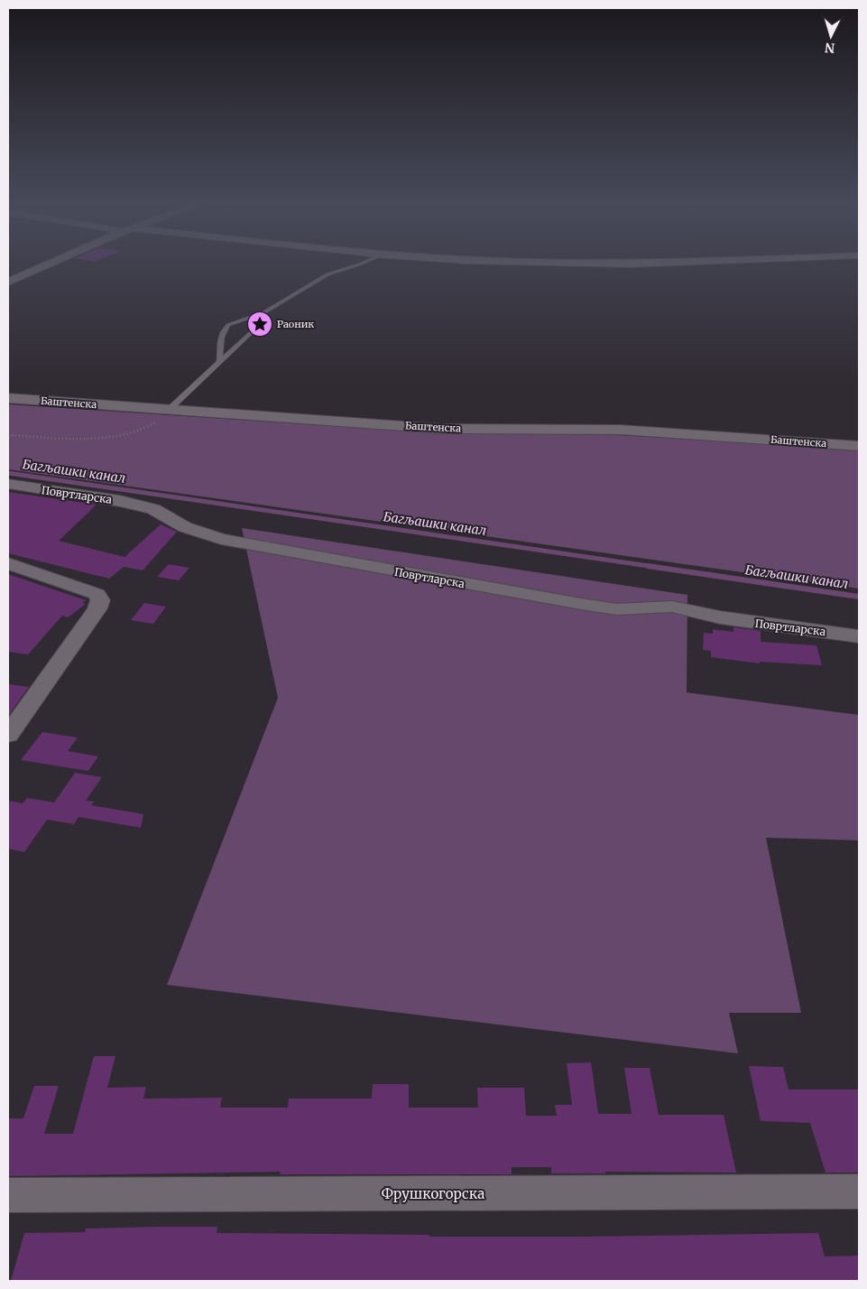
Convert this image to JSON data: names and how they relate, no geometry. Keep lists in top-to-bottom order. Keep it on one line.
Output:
{"streets":{"street":["Баштенска","Повртларска","Фрушкогорска"]},"water":["Багљашки канал"],"places":{"place":["Раоник"]},"north":"bottom"}
